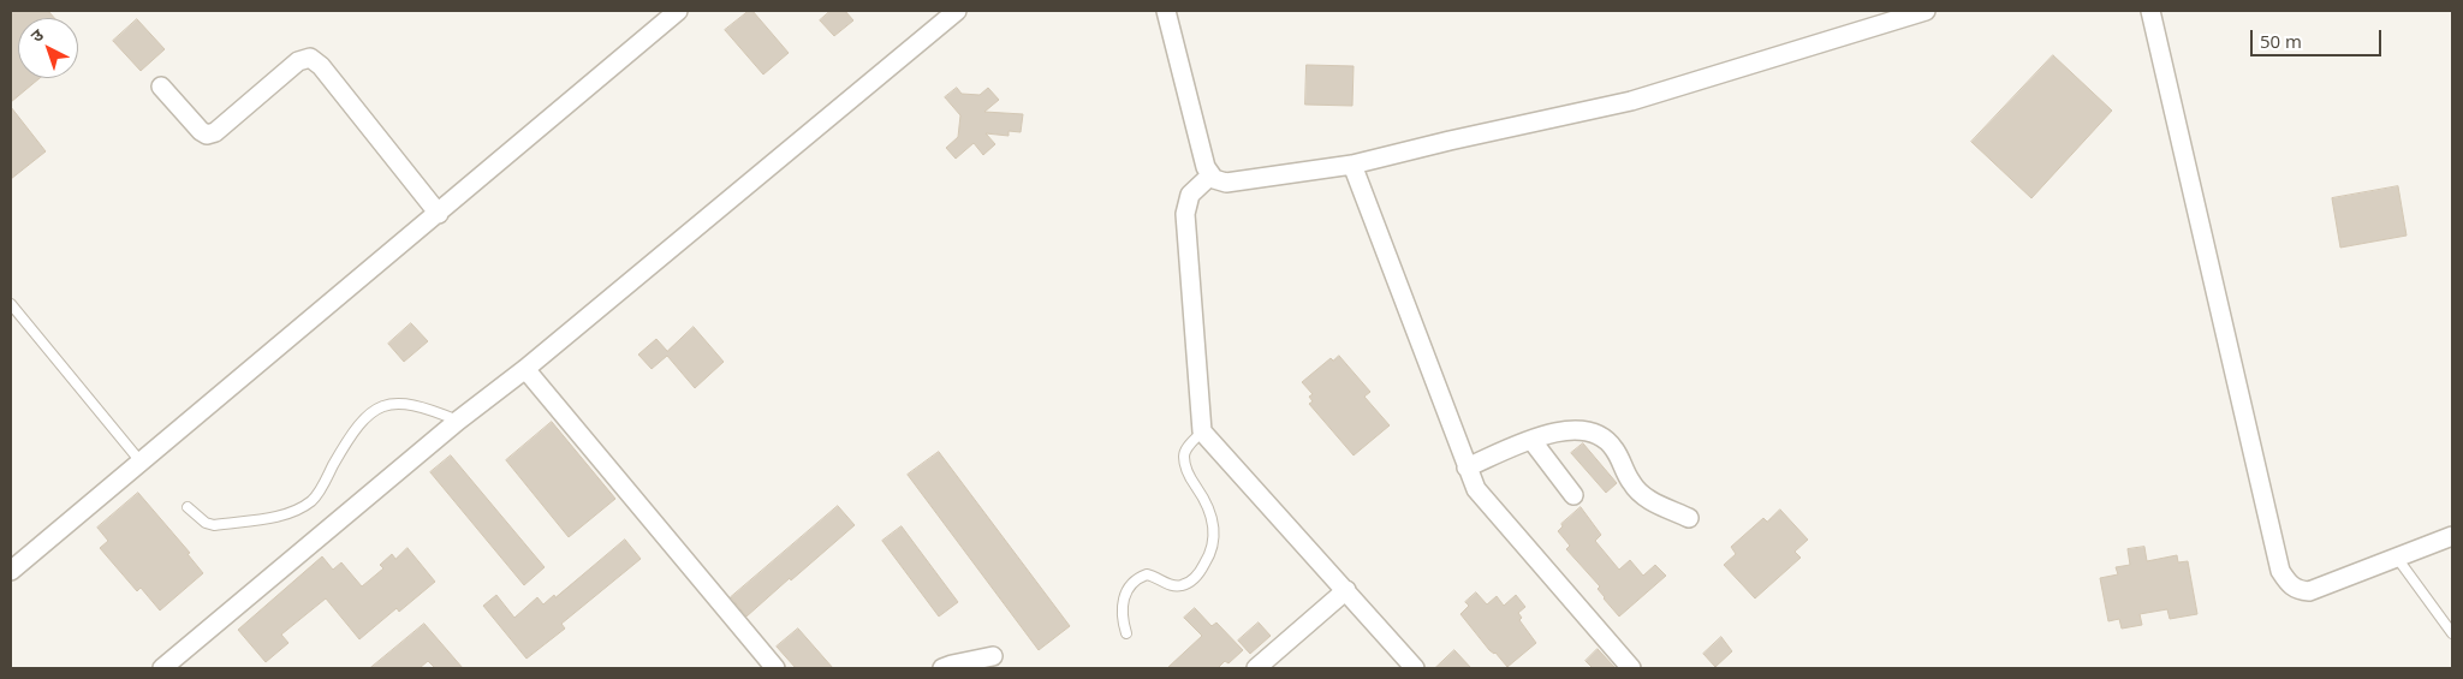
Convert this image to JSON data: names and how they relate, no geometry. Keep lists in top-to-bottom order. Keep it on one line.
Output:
{"scale_bar":"50 m","north":"top left"}
